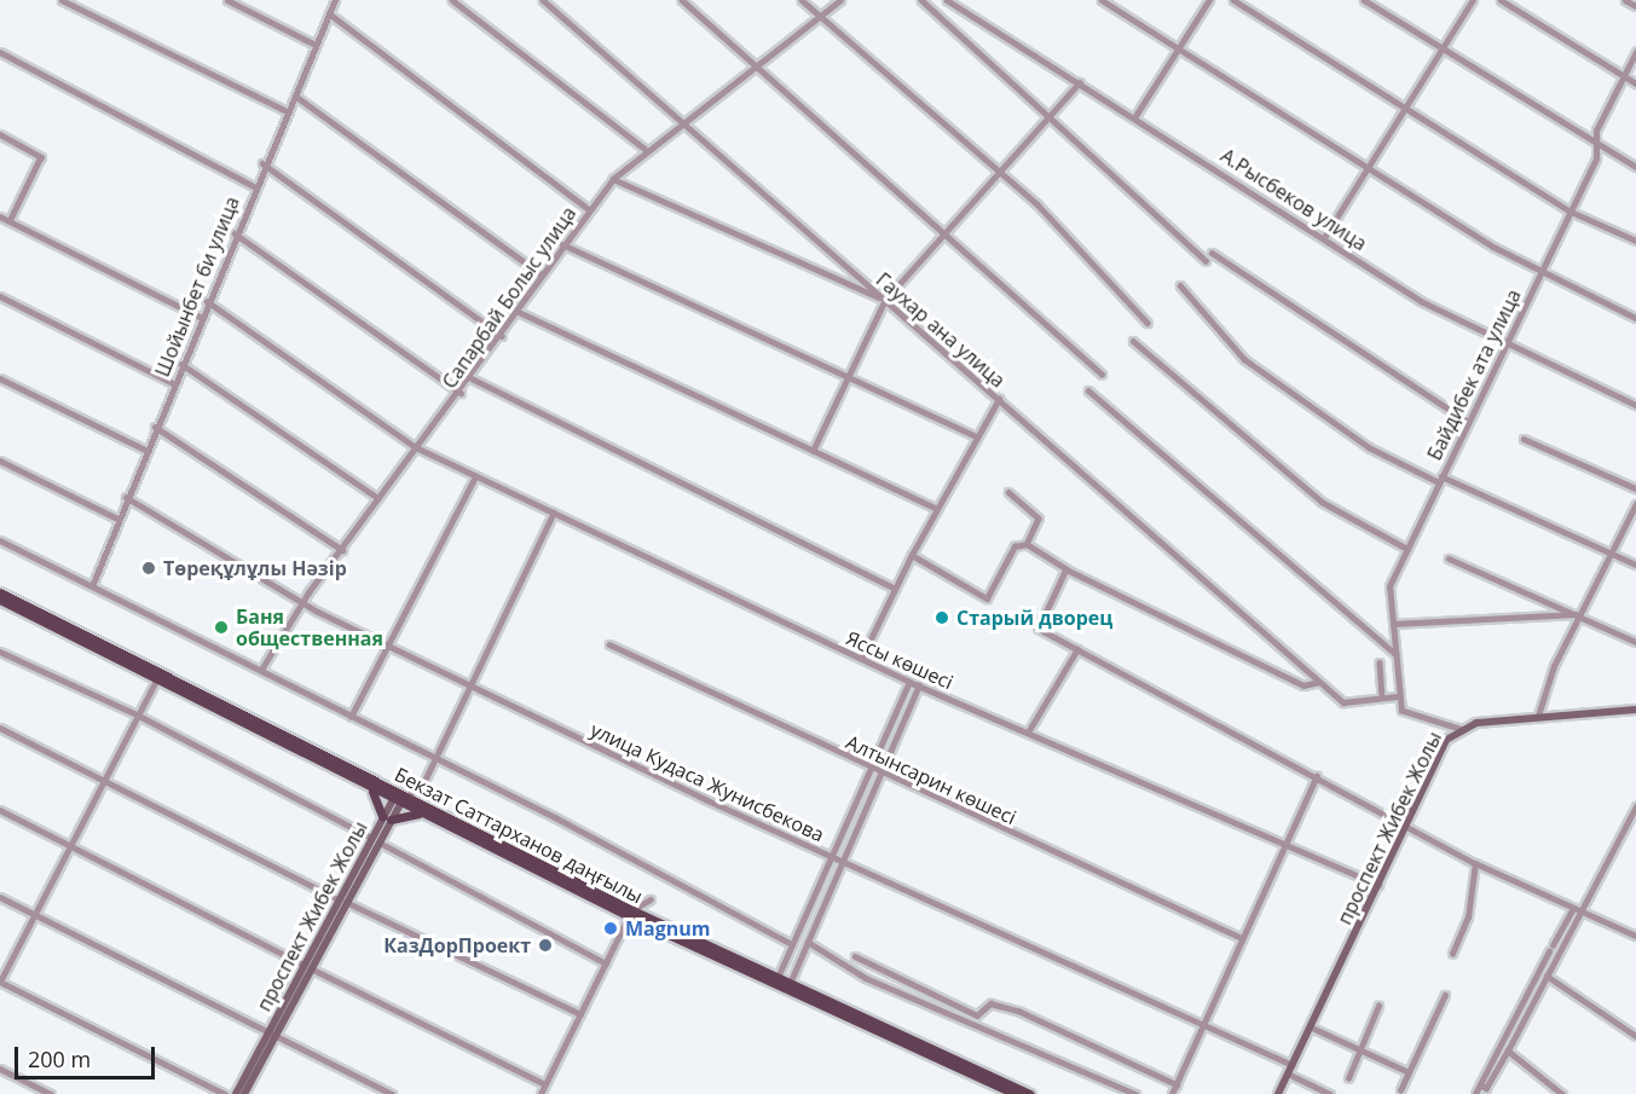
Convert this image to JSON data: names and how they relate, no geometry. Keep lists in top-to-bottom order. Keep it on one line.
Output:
{"streets":{"main road":["проспект Жибек Жолы","Бекзат Саттарханов даңғылы"],"street":["А.Рысбеков улица","Шойынбет би улица","Сапарбай Болыс улица","Гаухар ана улица","Байдибек ата улица","Яссы көшесі","Алтынсарин көшесі","улица Кудаса Жунисбекова"]},"crossings":[["А.Рысбеков улица","Байдибек ата улица"],["Шойынбет би улица","Яссы көшесі"],["Шойынбет би улица","улица Кудаса Жунисбекова"],["Сапарбай Болыс улица","Гаухар ана улица"],["Сапарбай Болыс улица","Яссы көшесі"],["Сапарбай Болыс улица","улица Кудаса Жунисбекова"],["Яссы көшесі","проспект Жибек Жолы"],["улица Кудаса Жунисбекова","проспект Жибек Жолы"],["проспект Жибек Жолы","Бекзат Саттарханов даңғылы"]],"places":["Төреқұлұлы Нәзір","Старый дворец","Баня общественная","Magnum","КазДорПроект"],"scale_bar":"200 m"}
